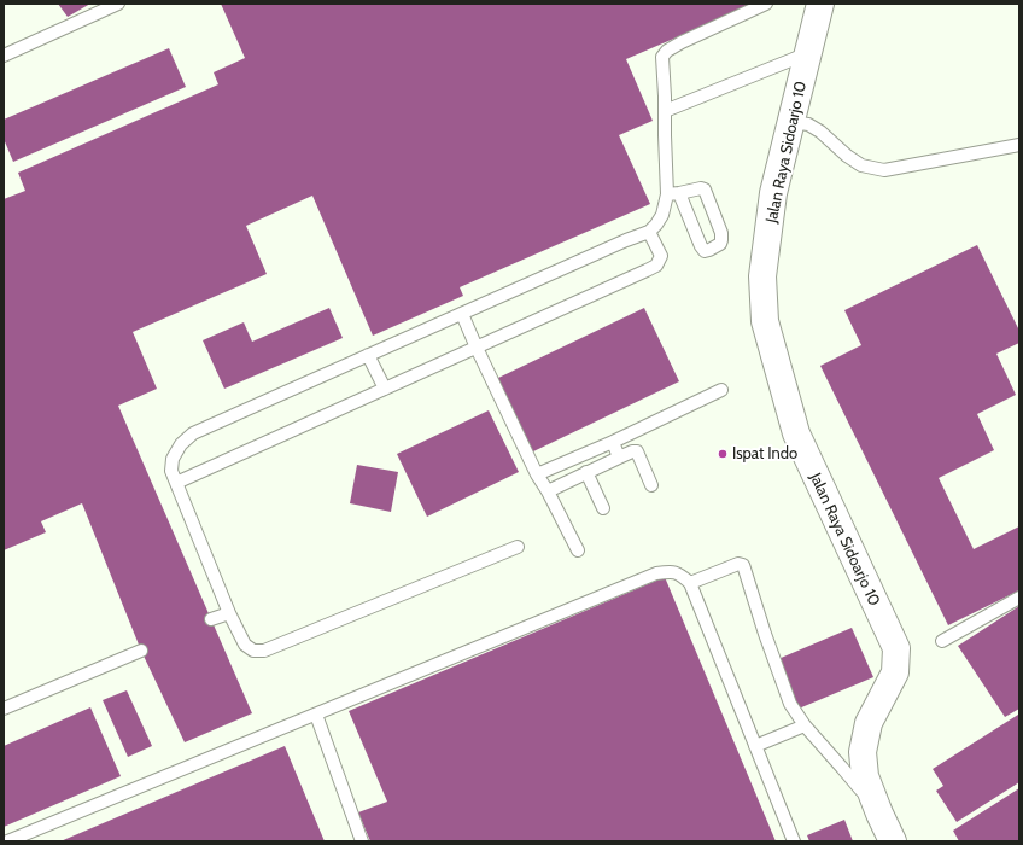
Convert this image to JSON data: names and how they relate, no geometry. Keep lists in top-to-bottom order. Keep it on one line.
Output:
{"streets":{"street":["Jalan Raya Sidoarjo 10"]},"places":["Ispat Indo"]}
